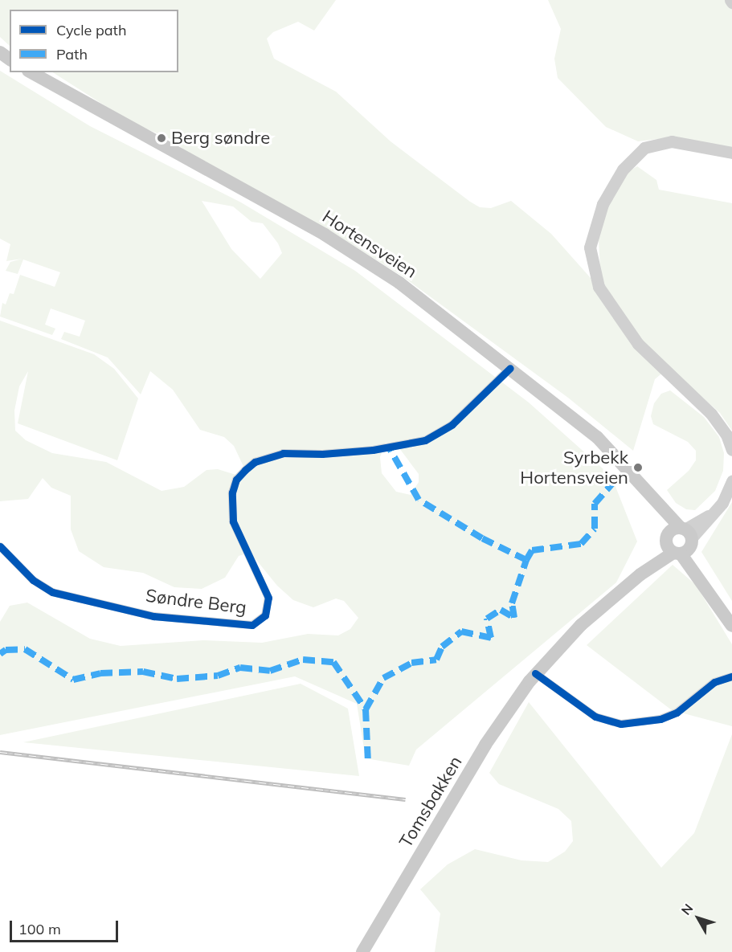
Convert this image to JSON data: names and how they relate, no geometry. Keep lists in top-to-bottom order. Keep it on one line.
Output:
{"streets":{"main road":["Hortensveien","Tomsbakken"],"street":["Søndre Berg"]},"crossings":[["Hortensveien","Søndre Berg"],["Hortensveien","Tomsbakken"]],"places":["Berg søndre","Syrbekk Hortensveien"],"legend":["Cycle path","Path"],"scale_bar":"100 m","north":"top left"}
